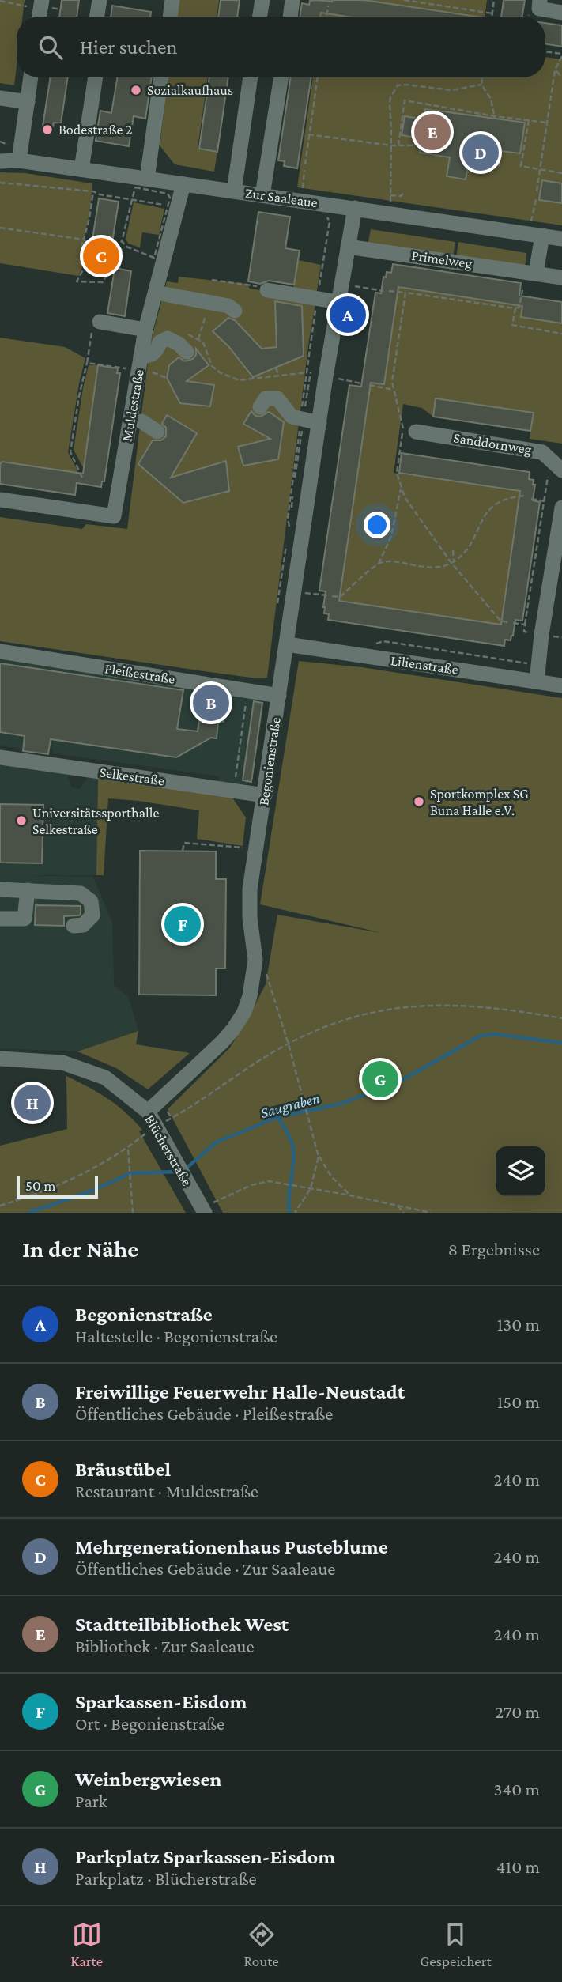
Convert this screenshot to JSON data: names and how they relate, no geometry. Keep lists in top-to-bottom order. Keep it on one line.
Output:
{"streets":{"street":["Zur Saaleaue","Primelweg","Muldestraße","Sanddornweg","Lilienstraße","Pleißestraße","Begonienstraße","Selkestraße","Blücherstraße"]},"crossings":[["Zur Saaleaue","Muldestraße"],["Zur Saaleaue","Begonienstraße"],["Primelweg","Begonienstraße"],["Lilienstraße","Begonienstraße"],["Pleißestraße","Begonienstraße"],["Begonienstraße","Selkestraße"],["Begonienstraße","Blücherstraße"]],"water":["Saugraben"],"places":["Sozialkaufhaus","Bodestraße 2","Sportkomplex SG Buna Halle e.V.","Universitätssporthalle Selkestraße"],"scale_bar":"50 m","page":{"search":"Hier suchen","pins":["E","D","C","A","B","F","G","H"],"scale":"50 m","heading":["In der Nähe","8 Ergebnisse"],"list":[{"mark":"A","name":"Begonienstraße","note":"Haltestelle · Begonienstraße","value":"130 m"},{"mark":"B","name":"Freiwillige Feuerwehr Halle-Neustadt","note":"Öffentliches Gebäude · Pleißestraße","value":"150 m"},{"mark":"C","name":"Bräustübel","note":"Restaurant · Muldestraße","value":"240 m"},{"mark":"D","name":"Mehrgenerationenhaus Pusteblume","note":"Öffentliches Gebäude · Zur Saaleaue","value":"240 m"},{"mark":"E","name":"Stadtteilbibliothek West","note":"Bibliothek · Zur Saaleaue","value":"240 m"},{"mark":"F","name":"Sparkassen-Eisdom","note":"Ort · Begonienstraße","value":"270 m"},{"mark":"G","name":"Weinbergwiesen","note":"Park","value":"340 m"},{"mark":"H","name":"Parkplatz Sparkassen-Eisdom","note":"Parkplatz · Blücherstraße","value":"410 m"}],"nav":["Karte","Route","Gespeichert"]}}
